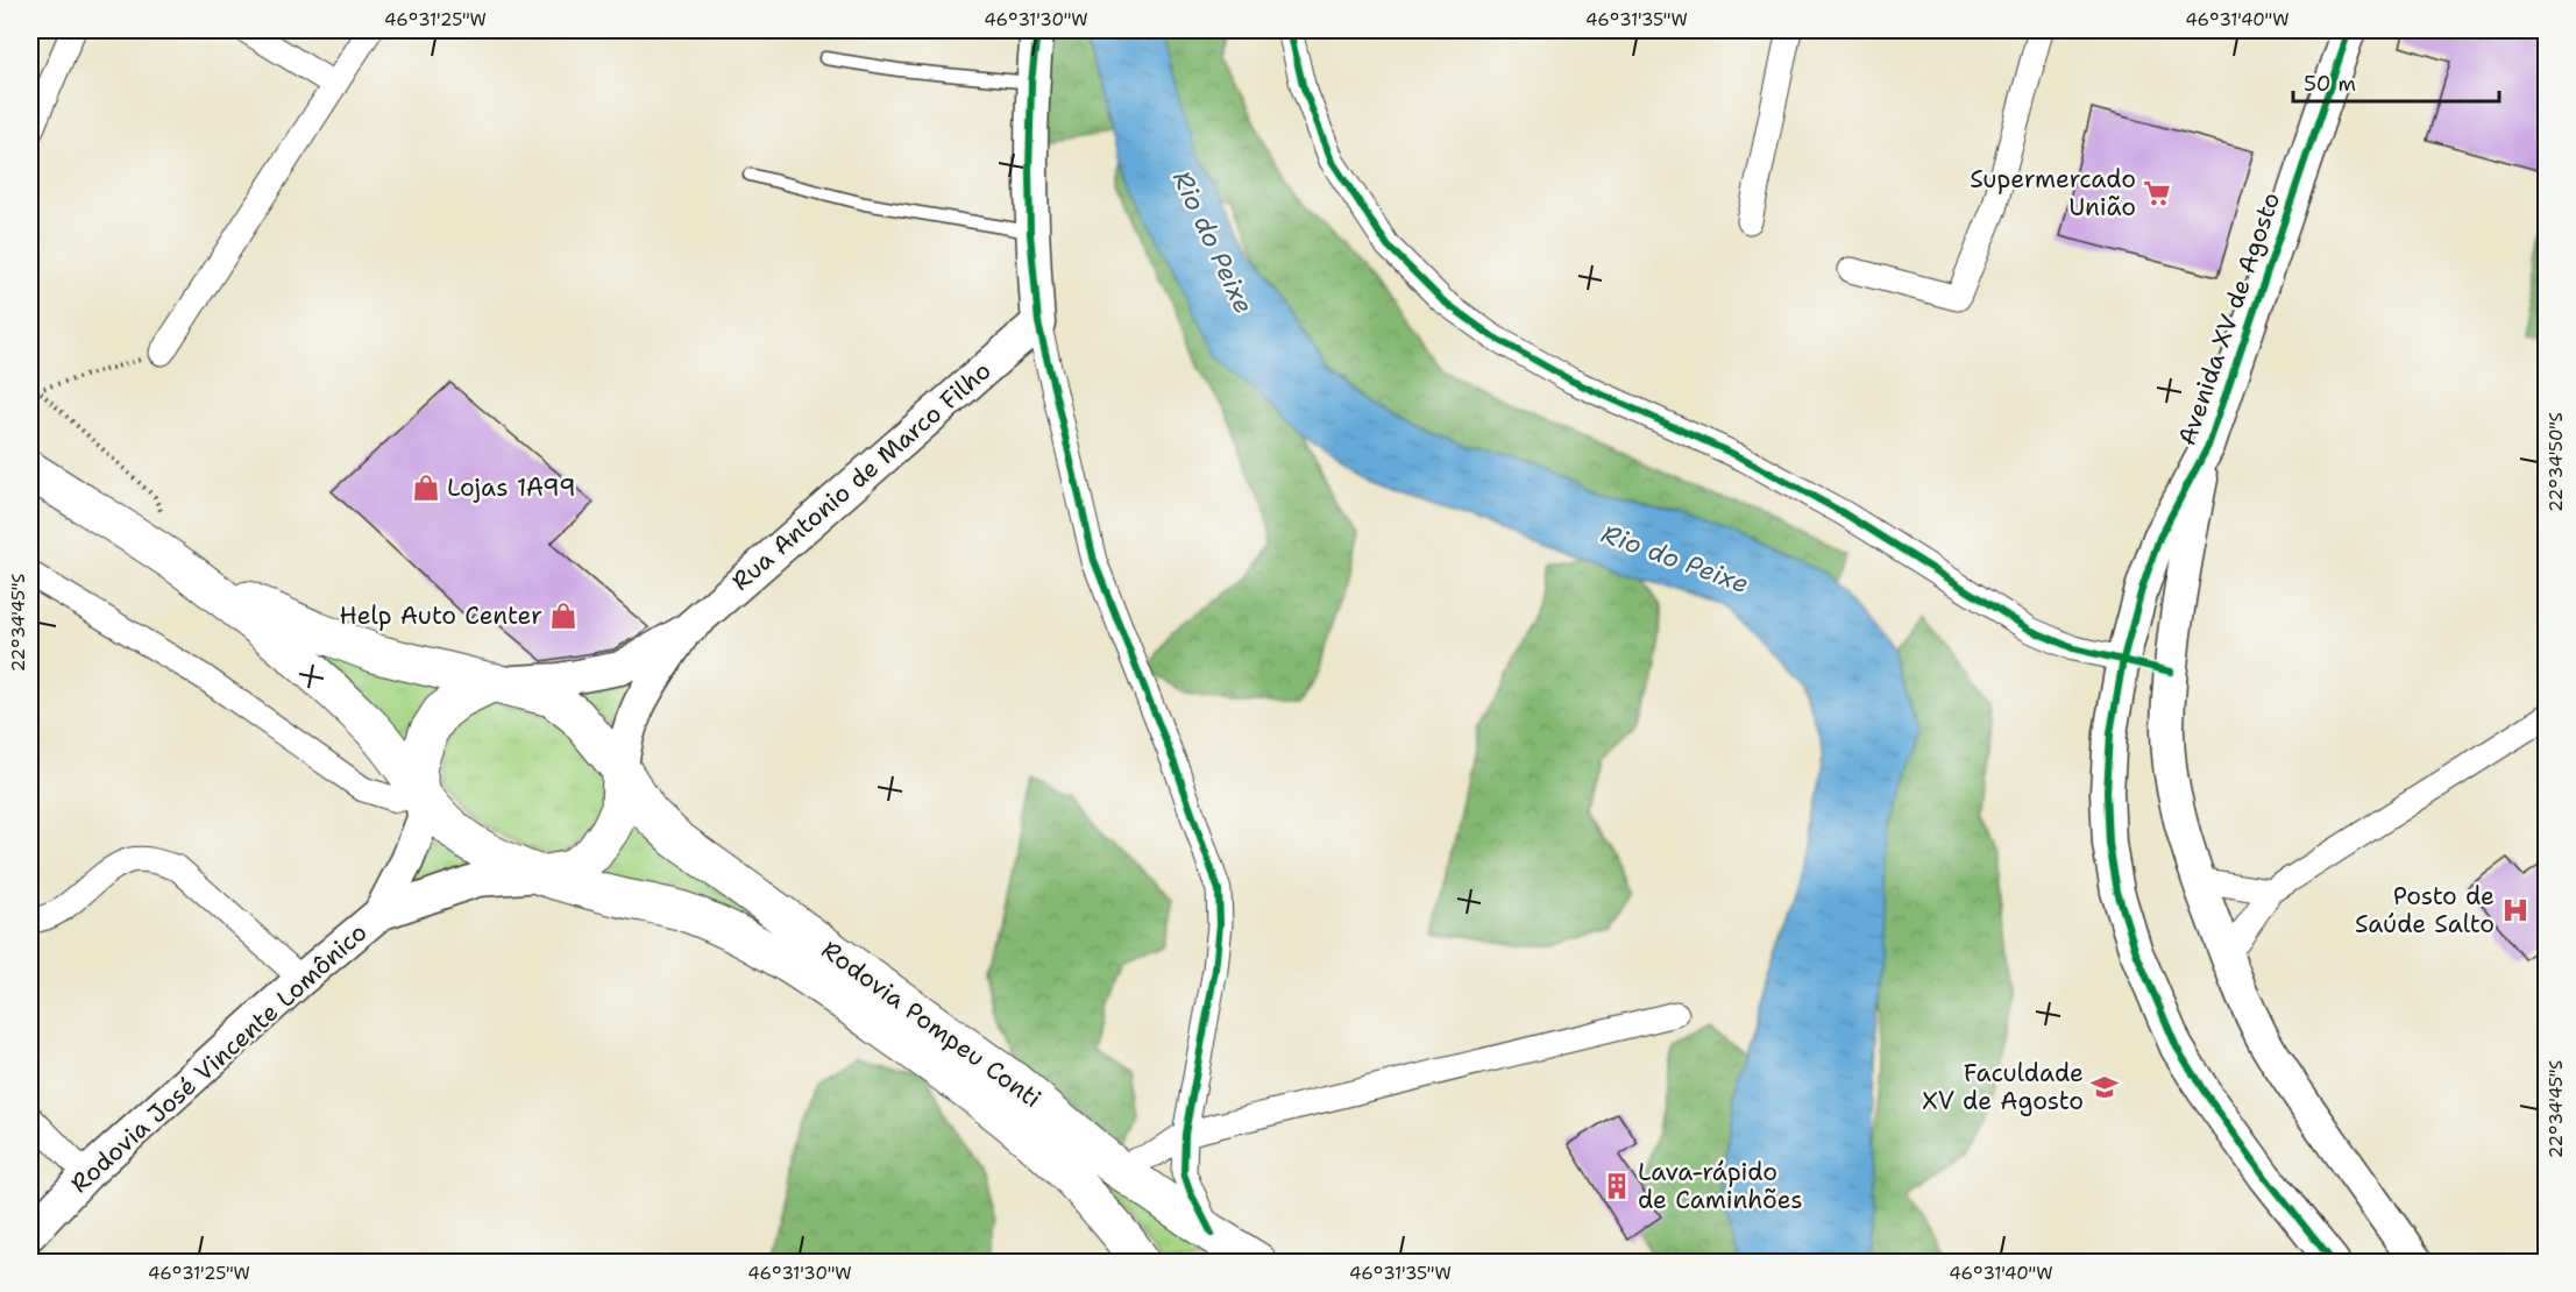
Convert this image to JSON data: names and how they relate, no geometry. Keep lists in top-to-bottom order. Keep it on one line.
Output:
{"streets":{"main road":["Rodovia Pompeu Conti"],"street":["Avenida XV de Agosto","Rua Antonio de Marco Filho","Rodovia José Vincente Lomônico"]},"crossings":[["Rua Antonio de Marco Filho","Rodovia Pompeu Conti"],["Rua Antonio de Marco Filho","Rodovia José Vincente Lomônico"],["Rodovia Pompeu Conti","Rodovia José Vincente Lomônico"]],"water":["Rio do Peixe"],"places":{"supermarket":["Supermercado União"],"shop":["Lojas 1A99","Help Auto Center"],"hospital":["Posto de Saúde Salto"],"school or university":["Faculdade XV de Agosto"],"building":["Lava-rápido de Caminhões"]},"scale_bar":"50 m","coordinates":["46°31'25\"W","46°31'30\"W","46°31'35\"W","46°31'40\"W","22°34'50\"S","22°34'45\"S"]}
